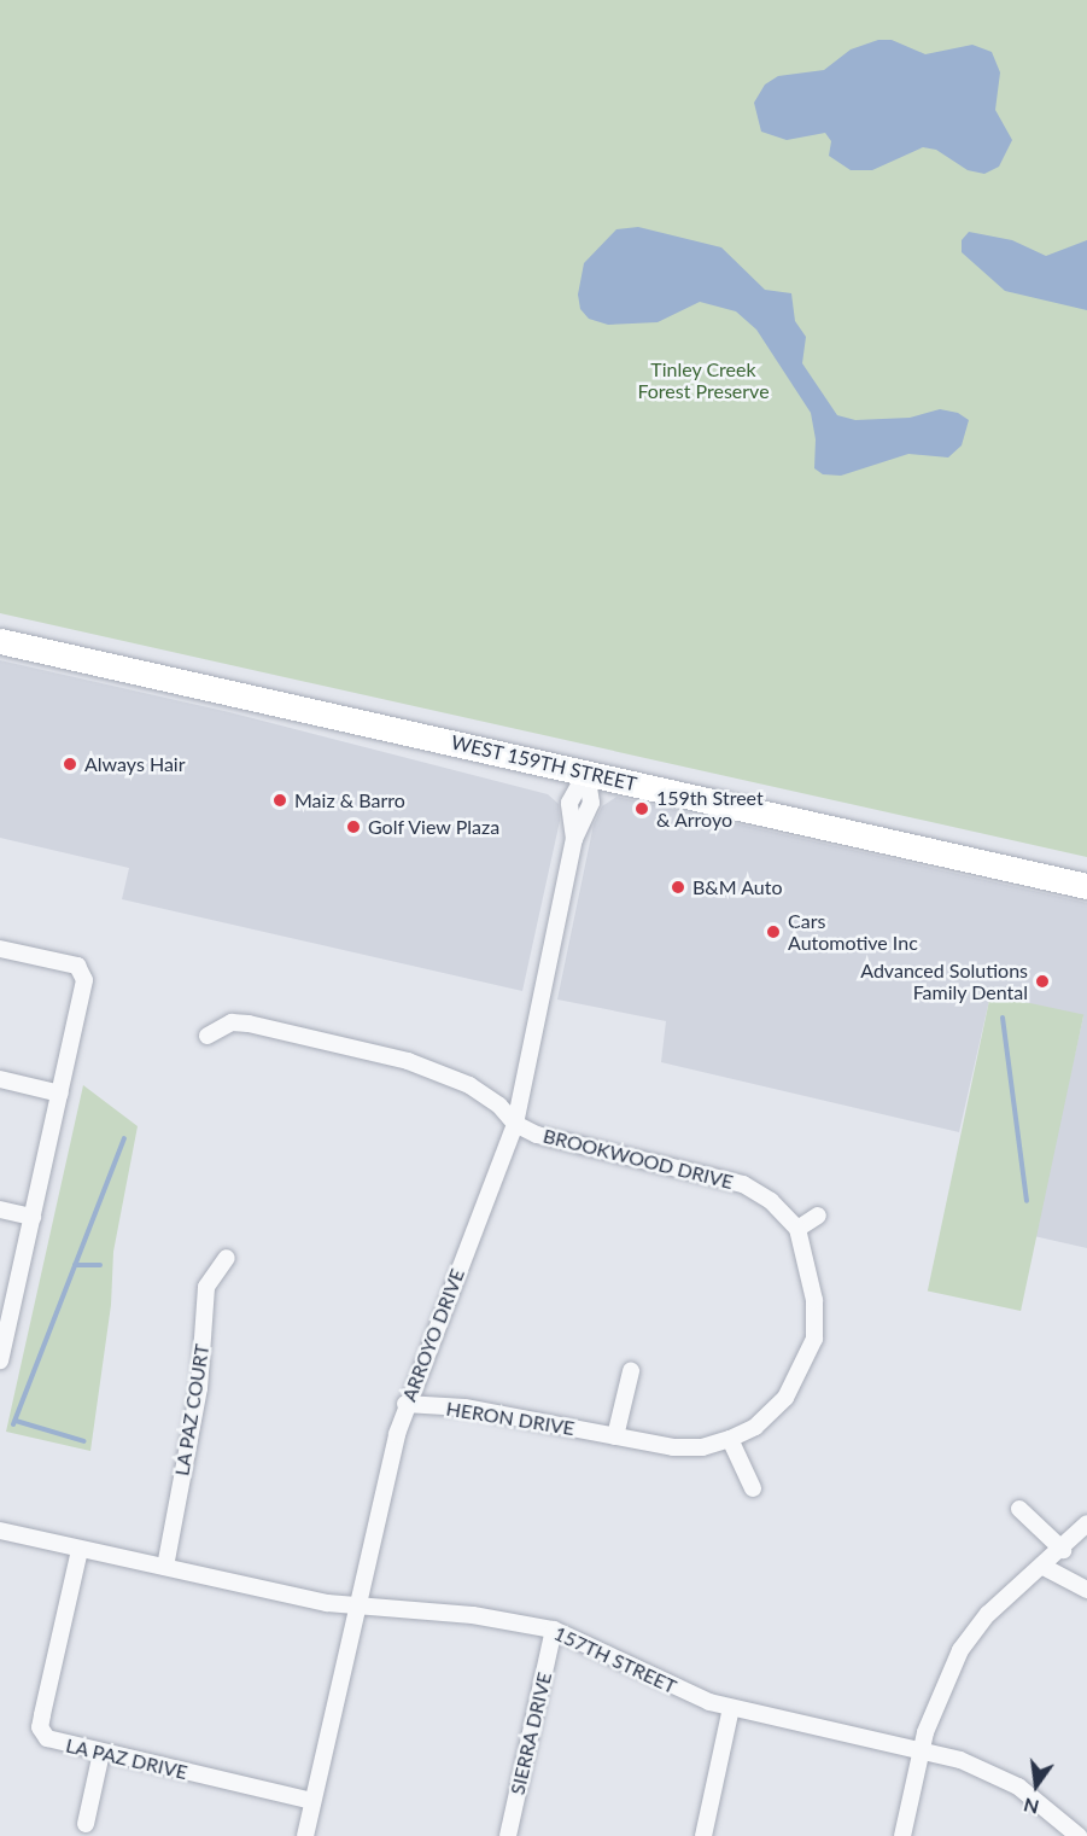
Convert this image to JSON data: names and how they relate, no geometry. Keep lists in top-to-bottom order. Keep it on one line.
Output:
{"streets":{"main road":["WEST 159TH STREET"],"street":["BROOKWOOD DRIVE","ARROYO DRIVE","LA PAZ COURT","HERON DRIVE","157TH STREET","SIERRA DRIVE","LA PAZ DRIVE"]},"crossings":[["WEST 159TH STREET","ARROYO DRIVE"],["BROOKWOOD DRIVE","ARROYO DRIVE"],["BROOKWOOD DRIVE","HERON DRIVE"],["ARROYO DRIVE","HERON DRIVE"],["ARROYO DRIVE","157TH STREET"],["ARROYO DRIVE","LA PAZ DRIVE"],["LA PAZ COURT","157TH STREET"],["157TH STREET","SIERRA DRIVE"],["157TH STREET","LA PAZ DRIVE"]],"parks":["Tinley Creek Forest Preserve"],"places":["Always Hair","Maiz & Barro","159th Street & Arroyo","Golf View Plaza","B&M Auto","Cars Automotive Inc","Advanced Solutions Family Dental"],"north":"bottom"}
